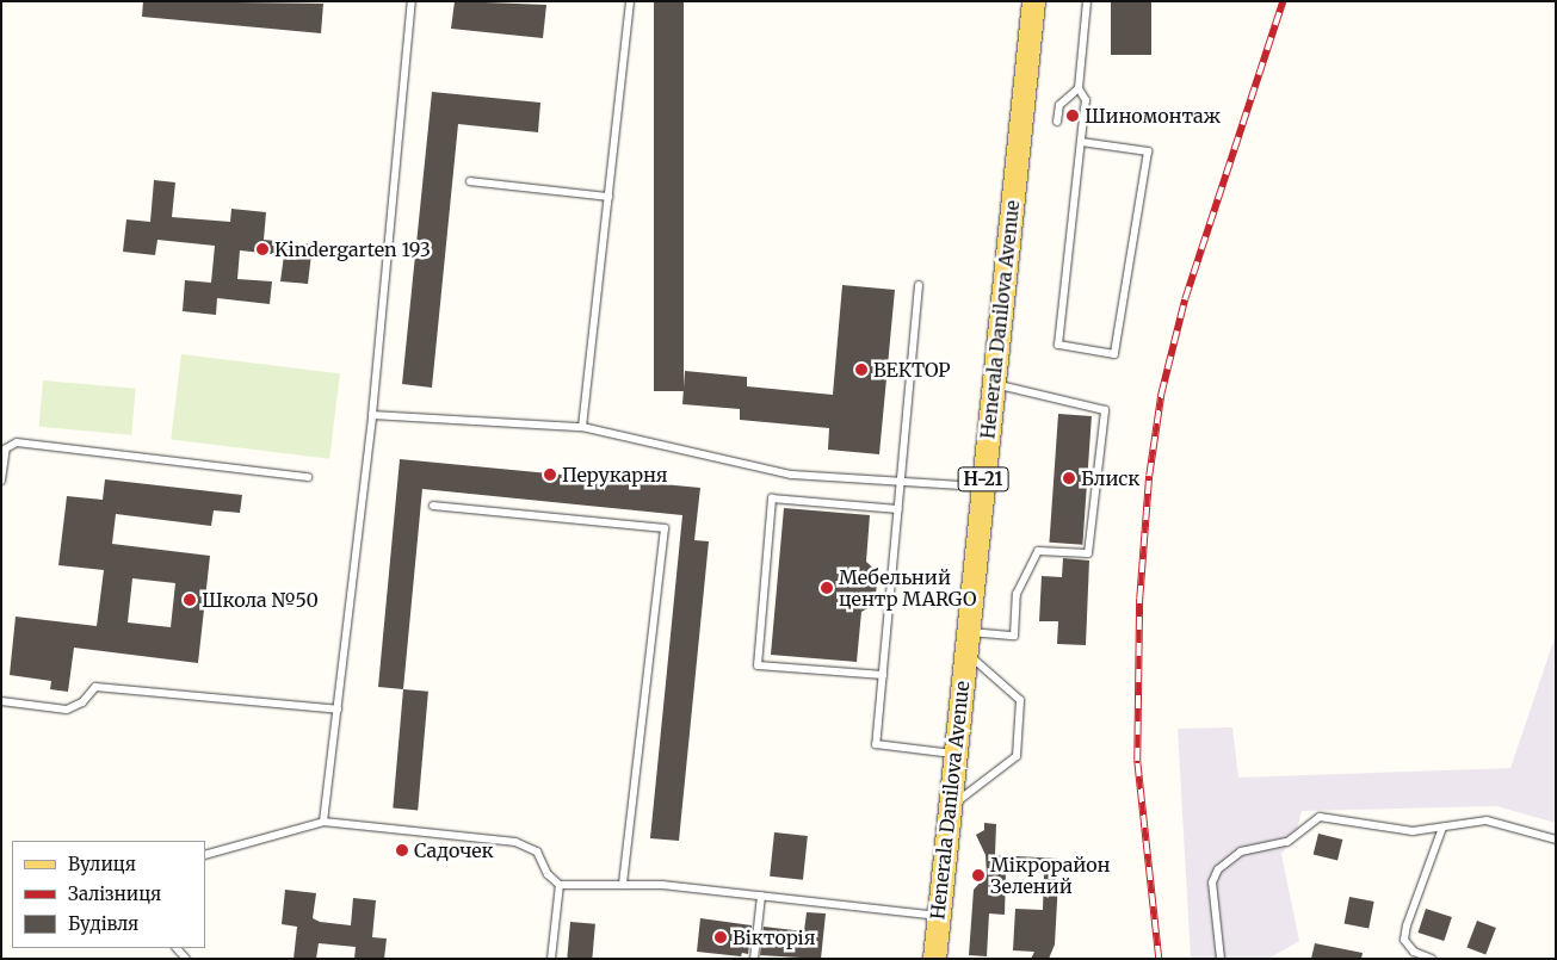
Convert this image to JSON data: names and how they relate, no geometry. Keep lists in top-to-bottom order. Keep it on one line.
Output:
{"streets":{"main road":["Henerala Danilova Avenue","Н-21"]},"places":["Шиномонтаж","Kindergarten 193","ВЕКТОР","Перукарня","Блиск","Мебельний центр MARGO","Школа №50","Садочек","Мікрорайон Зелений","Вікторія"],"legend":["Вулиця","Залізниця","Будівля"]}
